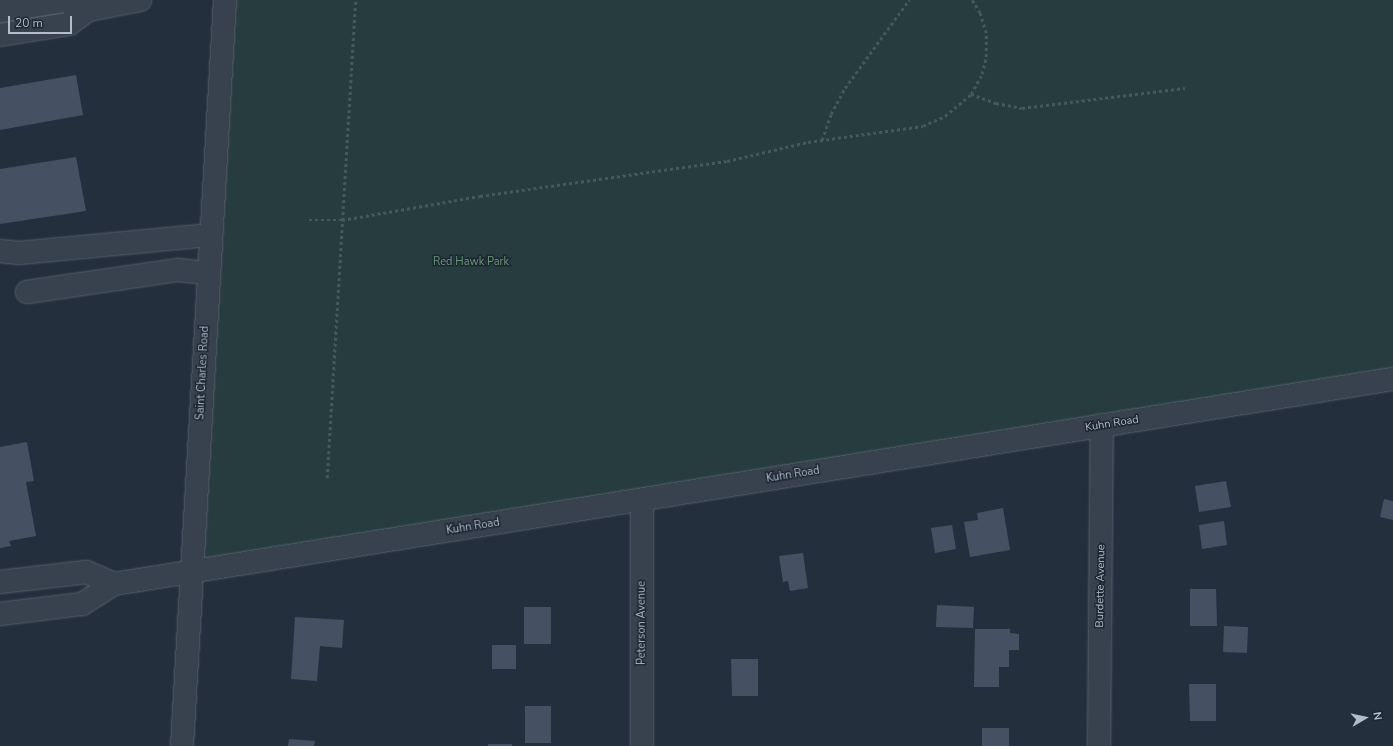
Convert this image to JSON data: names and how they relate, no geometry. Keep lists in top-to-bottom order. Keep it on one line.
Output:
{"streets":{"street":["Saint Charles Road","Kuhn Road","Burdette Avenue","Peterson Avenue"]},"crossings":[["Saint Charles Road","Kuhn Road"],["Kuhn Road","Burdette Avenue"],["Kuhn Road","Peterson Avenue"]],"parks":["Red Hawk Park"],"scale_bar":"20 m","north":"right"}
